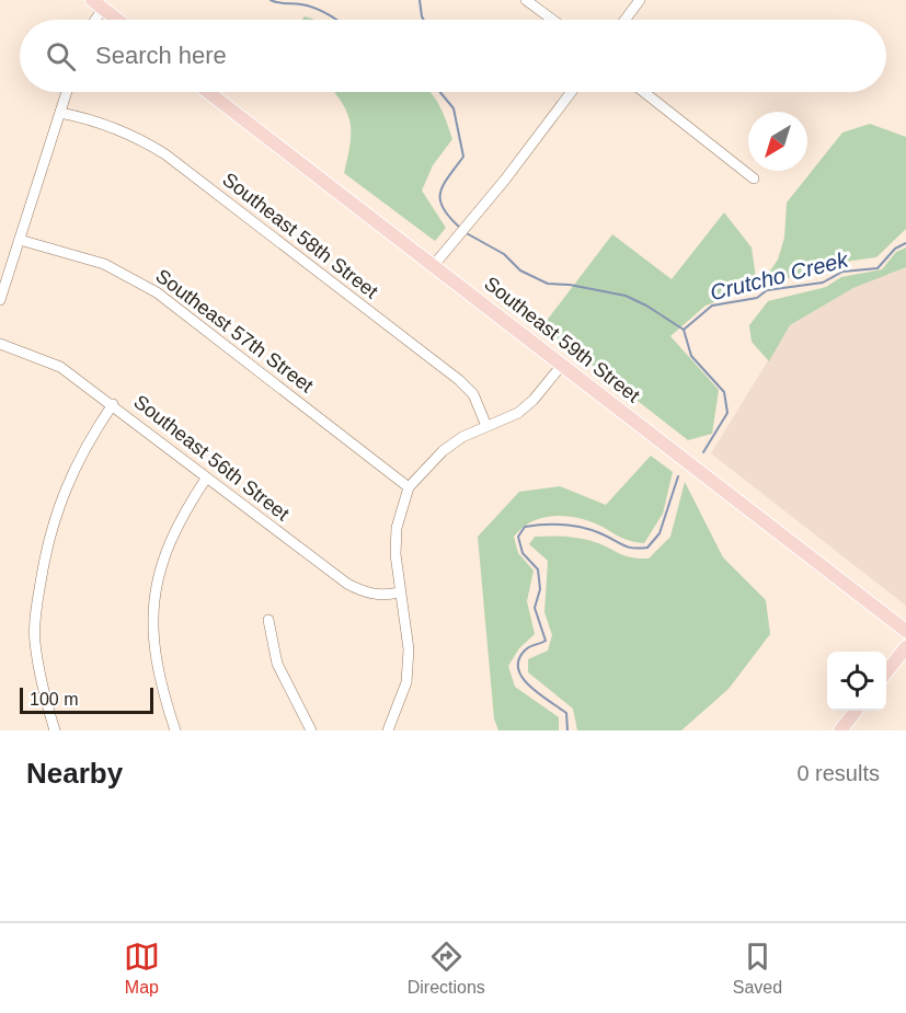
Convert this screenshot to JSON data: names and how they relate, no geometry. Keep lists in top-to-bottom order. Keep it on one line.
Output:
{"streets":{"main road":["Southeast 59th Street"],"street":["Southeast 58th Street","Southeast 57th Street","Southeast 56th Street"]},"water":["Crutcho Creek"],"scale_bar":"100 m","north":"bottom left","page":{"search":"Search here","scale":"100 m","heading":["Nearby","0 results"],"nav":["Map","Directions","Saved"]}}
